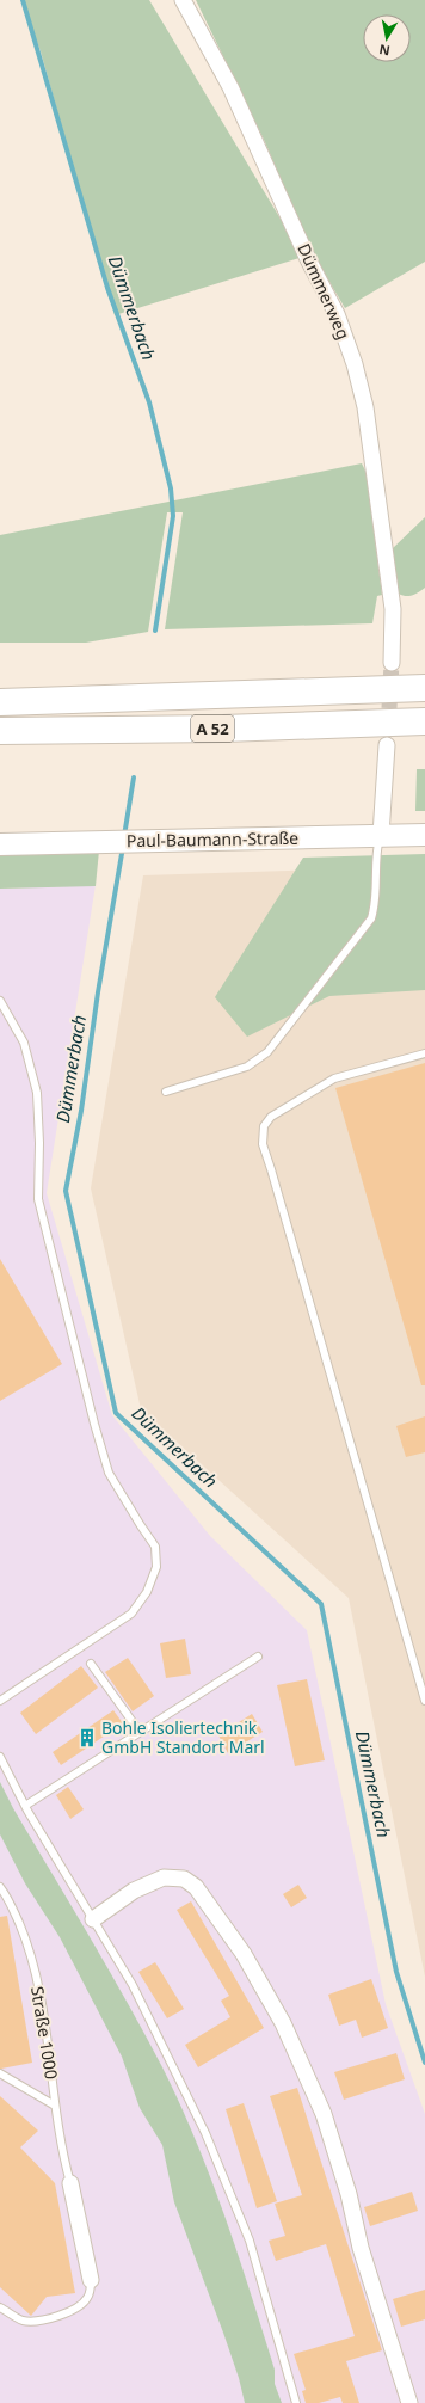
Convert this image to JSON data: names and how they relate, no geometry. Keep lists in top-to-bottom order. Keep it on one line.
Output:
{"streets":{"highway":["A 52"],"main road":["Paul-Baumann-Straße"],"street":["Dümmerweg"],"lane":["Straße 1000"]},"water":["Dümmerbach"],"places":{"building":["Bohle Isoliertechnik GmbH Standort Marl"]},"north":"bottom"}
